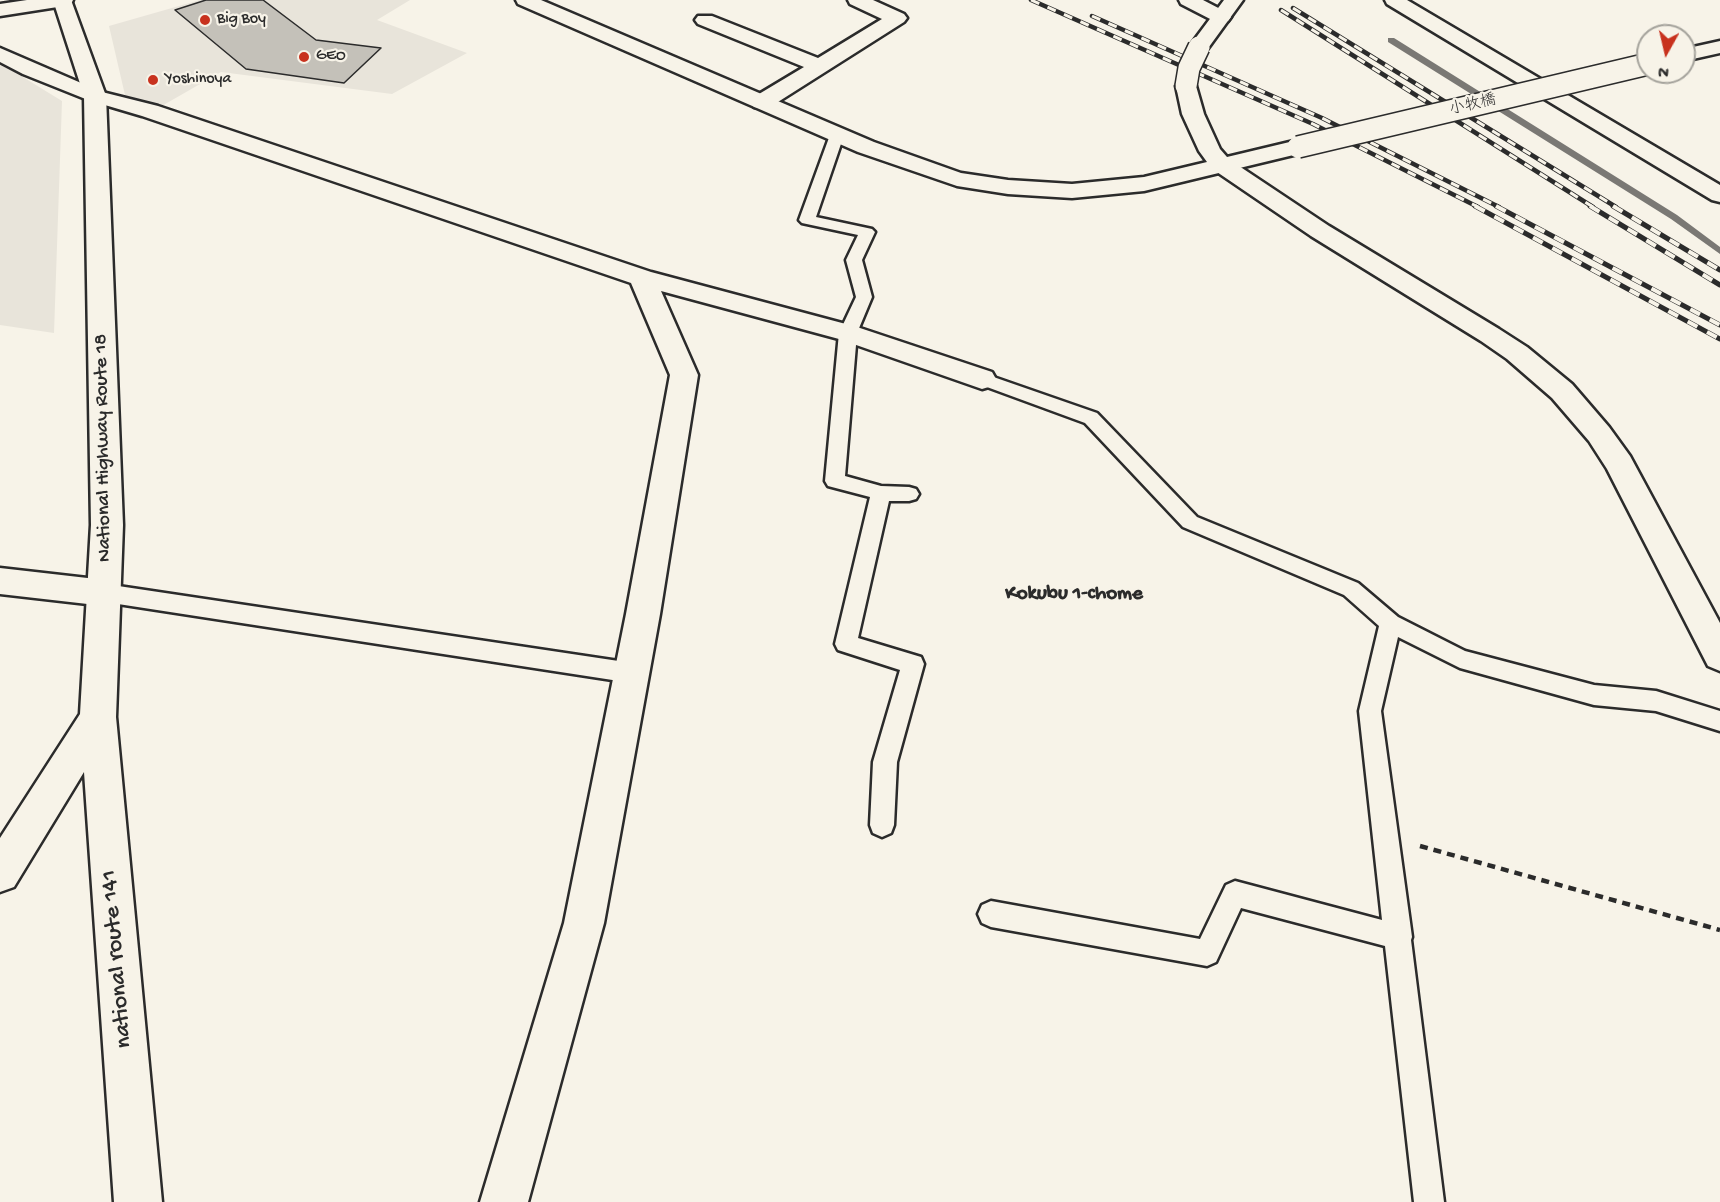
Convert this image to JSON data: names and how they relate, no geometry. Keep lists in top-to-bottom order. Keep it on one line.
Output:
{"streets":{"main road":["小牧橋","National Highway Route 18","national route 141"]},"crossings":[["National Highway Route 18","national route 141"]],"districts":["Kokubu 1-chome"],"places":["Big Boy","GEO","Yoshinoya"],"north":"bottom"}
